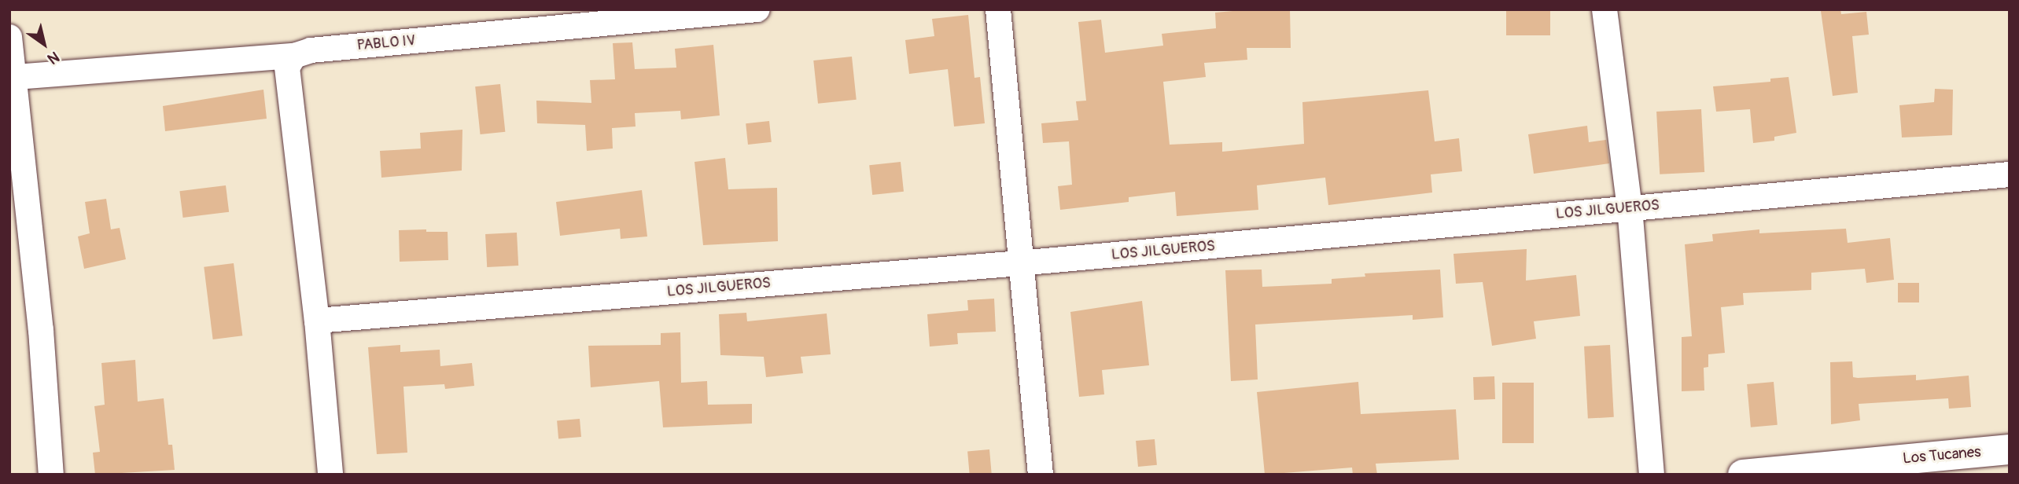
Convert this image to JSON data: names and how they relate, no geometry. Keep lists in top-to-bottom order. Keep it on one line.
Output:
{"streets":{"street":["PABLO IV","LOS JILGUEROS","Los Tucanes"]},"north":"bottom right"}
